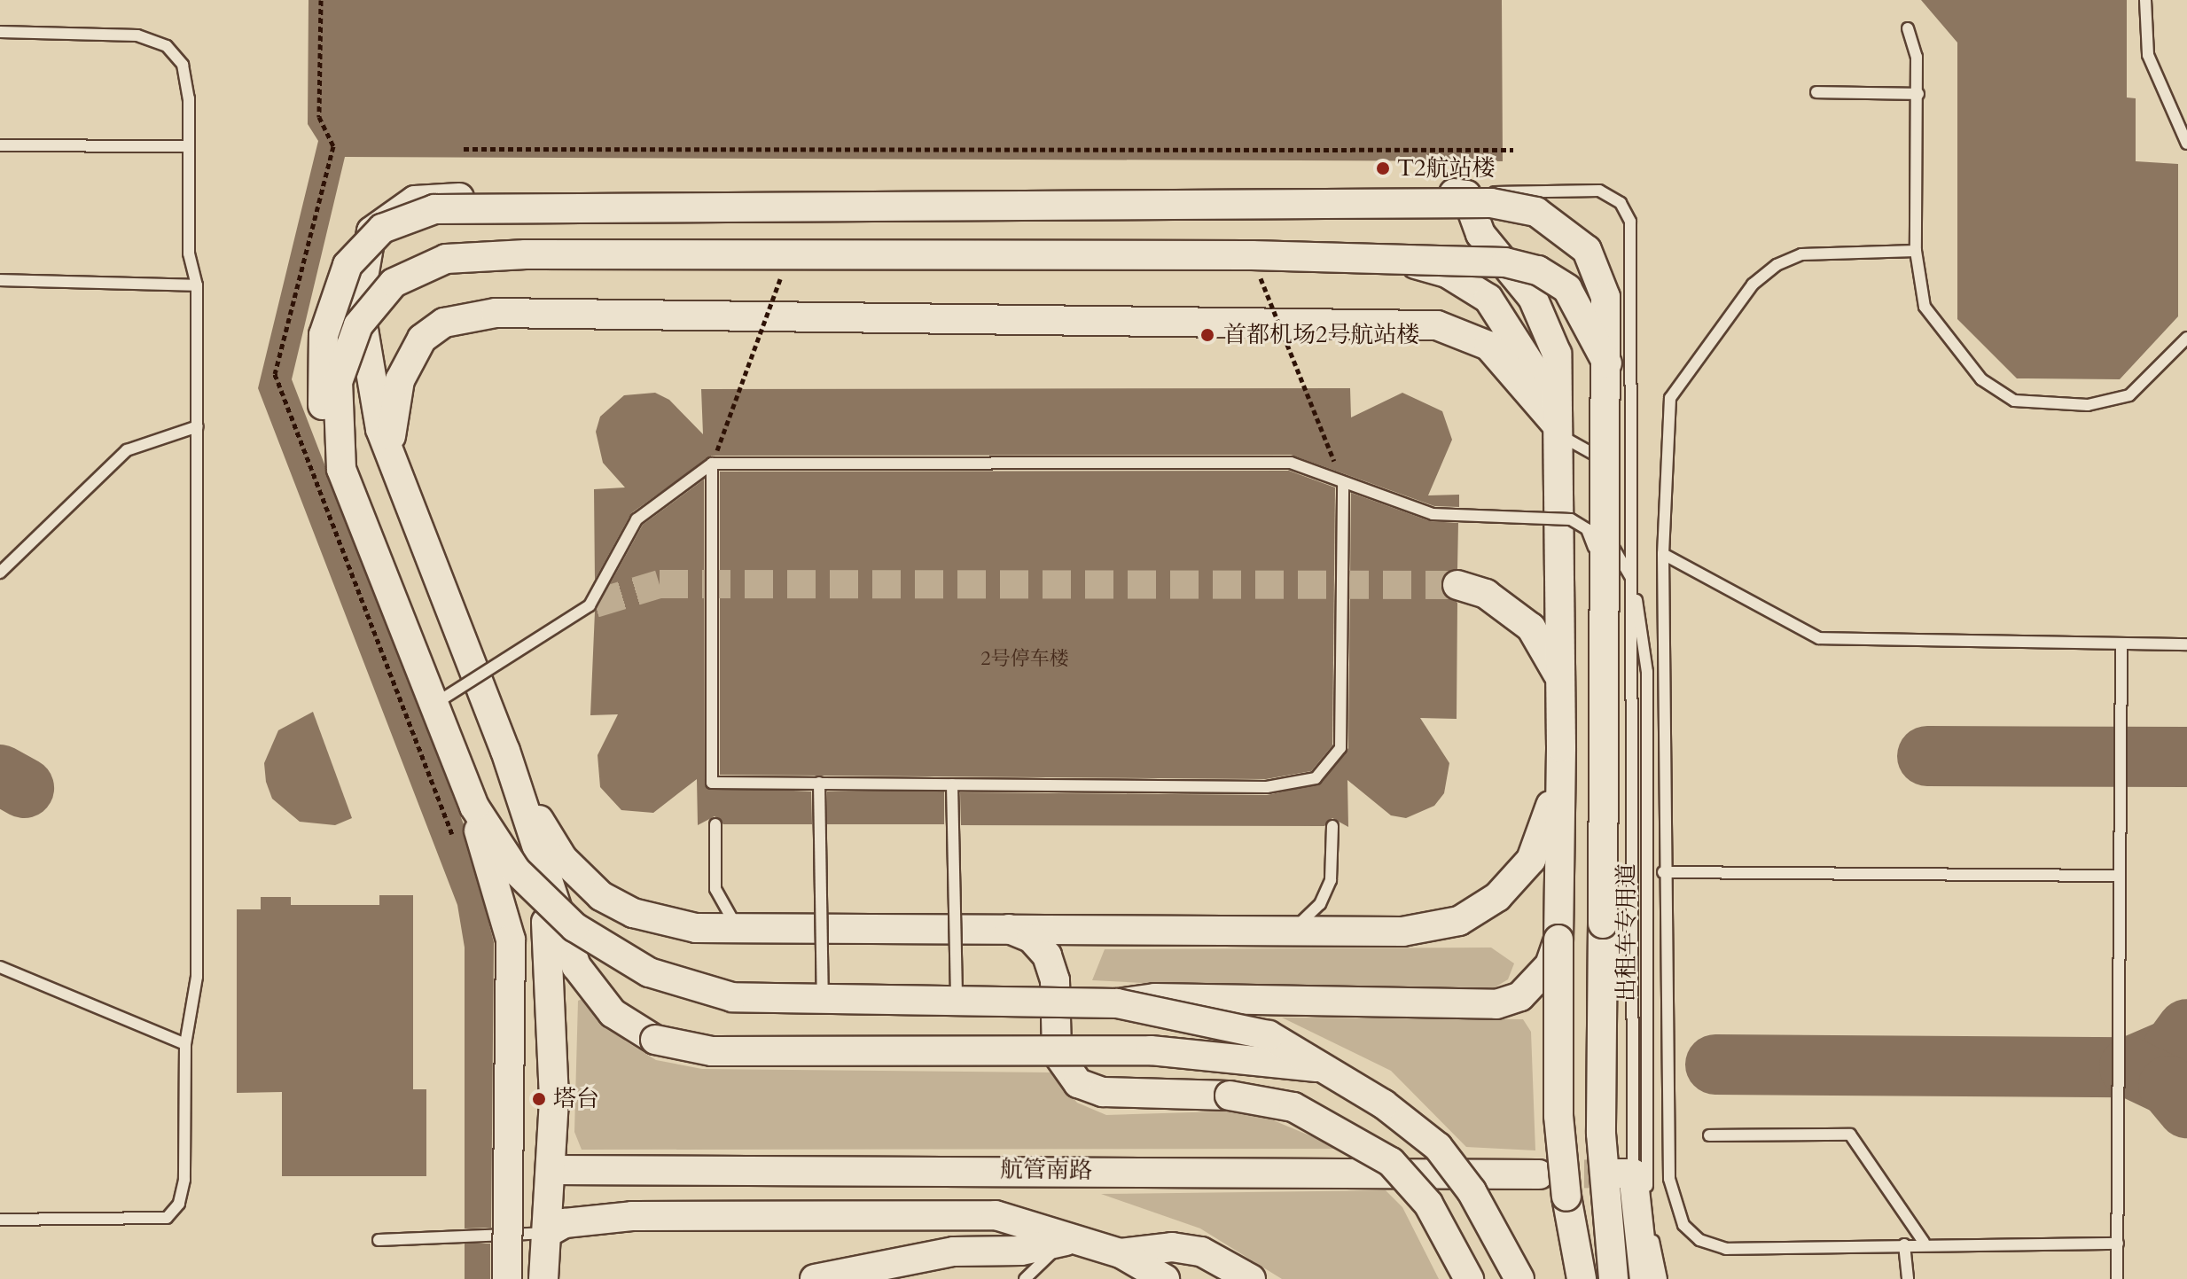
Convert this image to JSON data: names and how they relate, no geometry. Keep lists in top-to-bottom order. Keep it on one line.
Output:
{"streets":{"street":["航管南路"],"lane":["出租车专用道"]},"places":["T2航站楼","首都机场2号航站楼","塔台"],"house_numbers":["2号停车楼"]}
